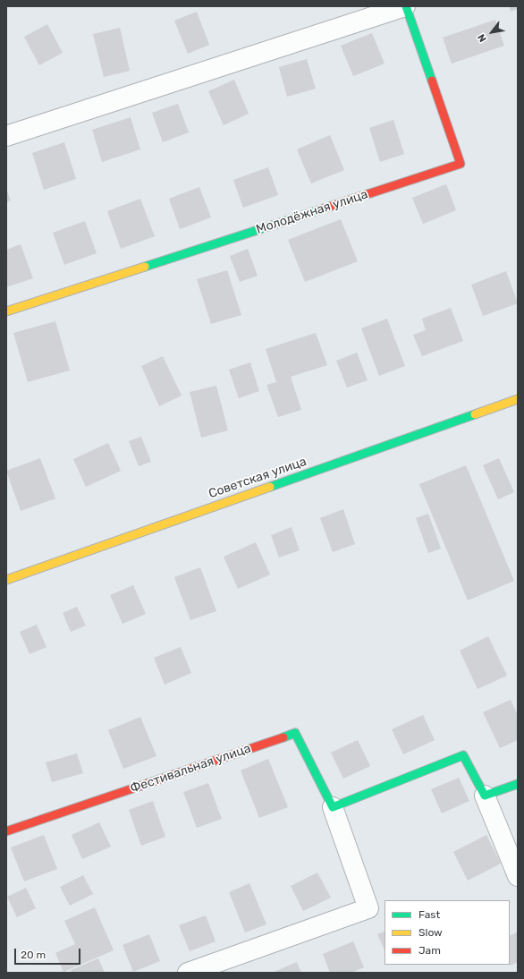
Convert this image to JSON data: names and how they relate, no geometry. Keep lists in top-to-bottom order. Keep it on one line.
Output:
{"streets":{"street":["Молодёжная улица","Советская улица","Фестивальная улица"]},"legend":["Fast","Slow","Jam"],"scale_bar":"20 m","north":"bottom left"}
